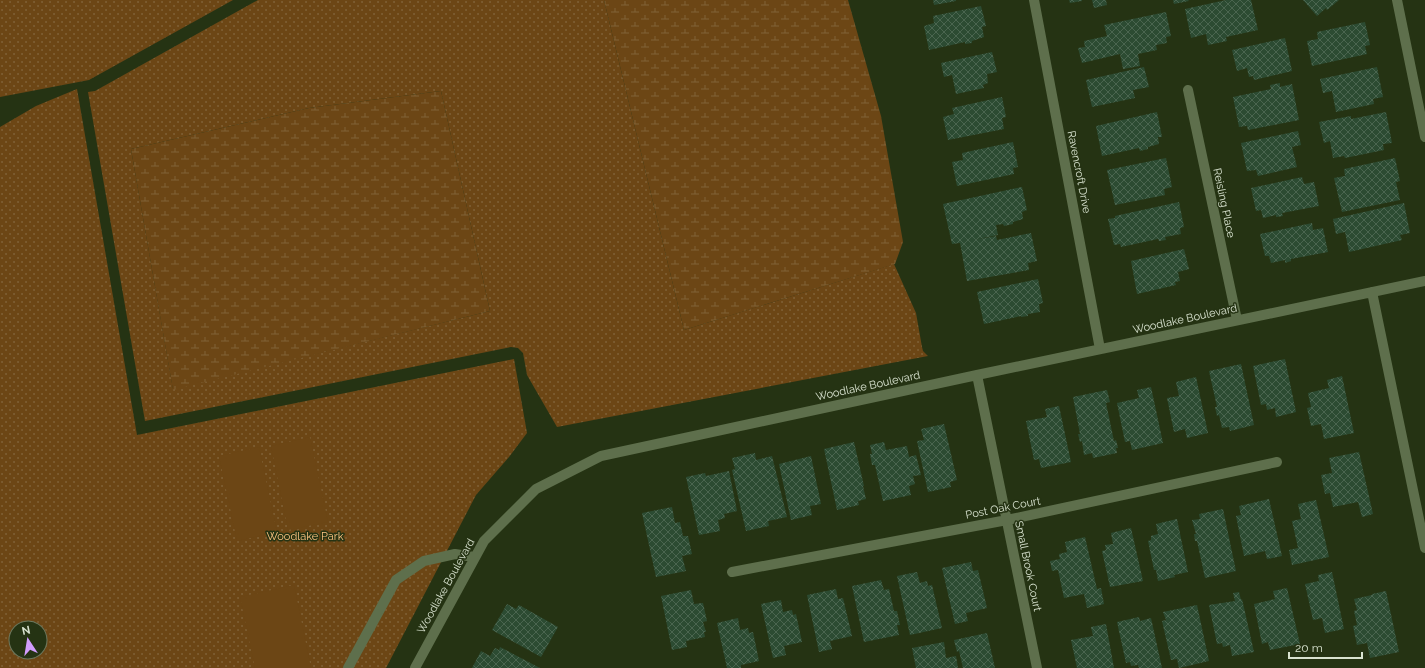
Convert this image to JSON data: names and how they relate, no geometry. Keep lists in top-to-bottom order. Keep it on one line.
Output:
{"streets":{"street":["Ravencroft Drive","Reisling Place","Woodlake Boulevard","Post Oak Court","Small Brook Court"]},"crossings":[["Ravencroft Drive","Woodlake Boulevard"],["Reisling Place","Woodlake Boulevard"],["Woodlake Boulevard","Small Brook Court"],["Post Oak Court","Small Brook Court"]],"parks":["Woodlake Park"],"scale_bar":"20 m","north":"top"}
